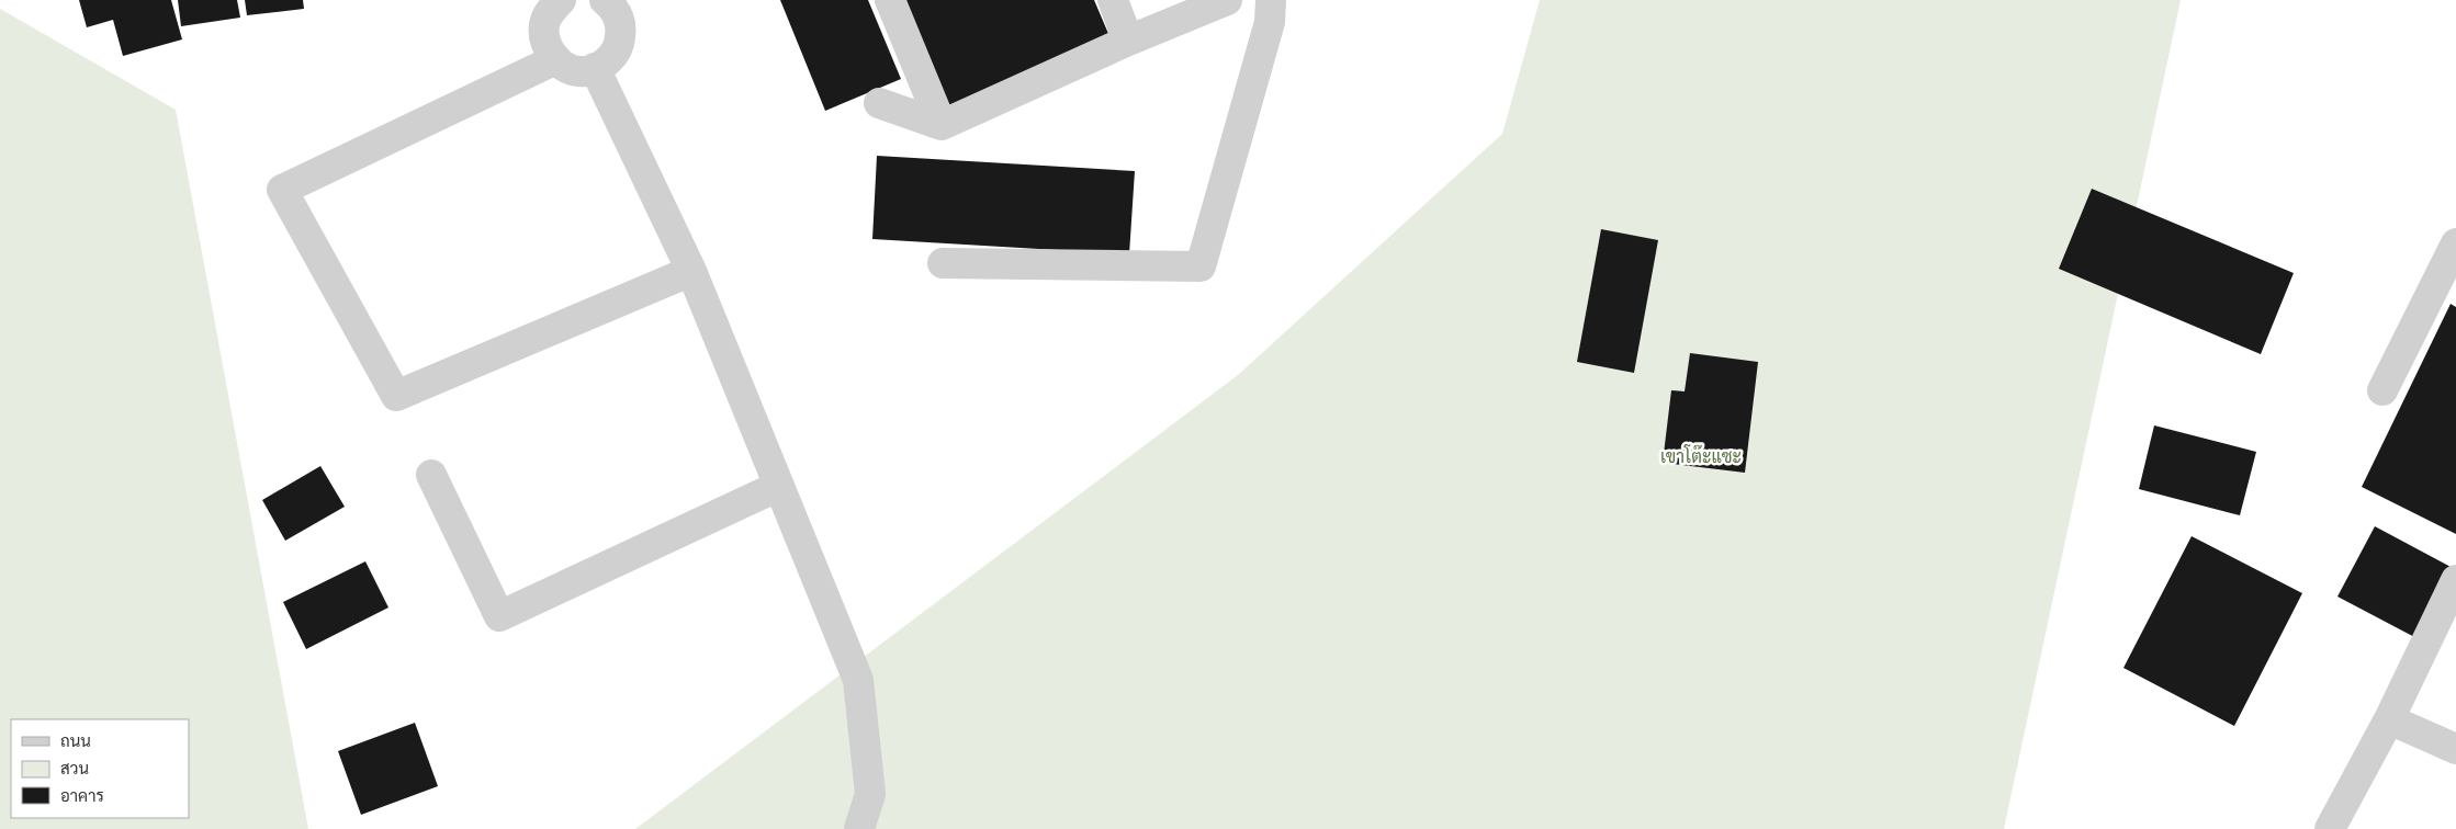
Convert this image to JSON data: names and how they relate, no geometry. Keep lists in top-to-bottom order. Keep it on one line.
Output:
{"parks":["เขาโต๊ะแซะ"],"legend":["ถนน","สวน","อาคาร"]}
